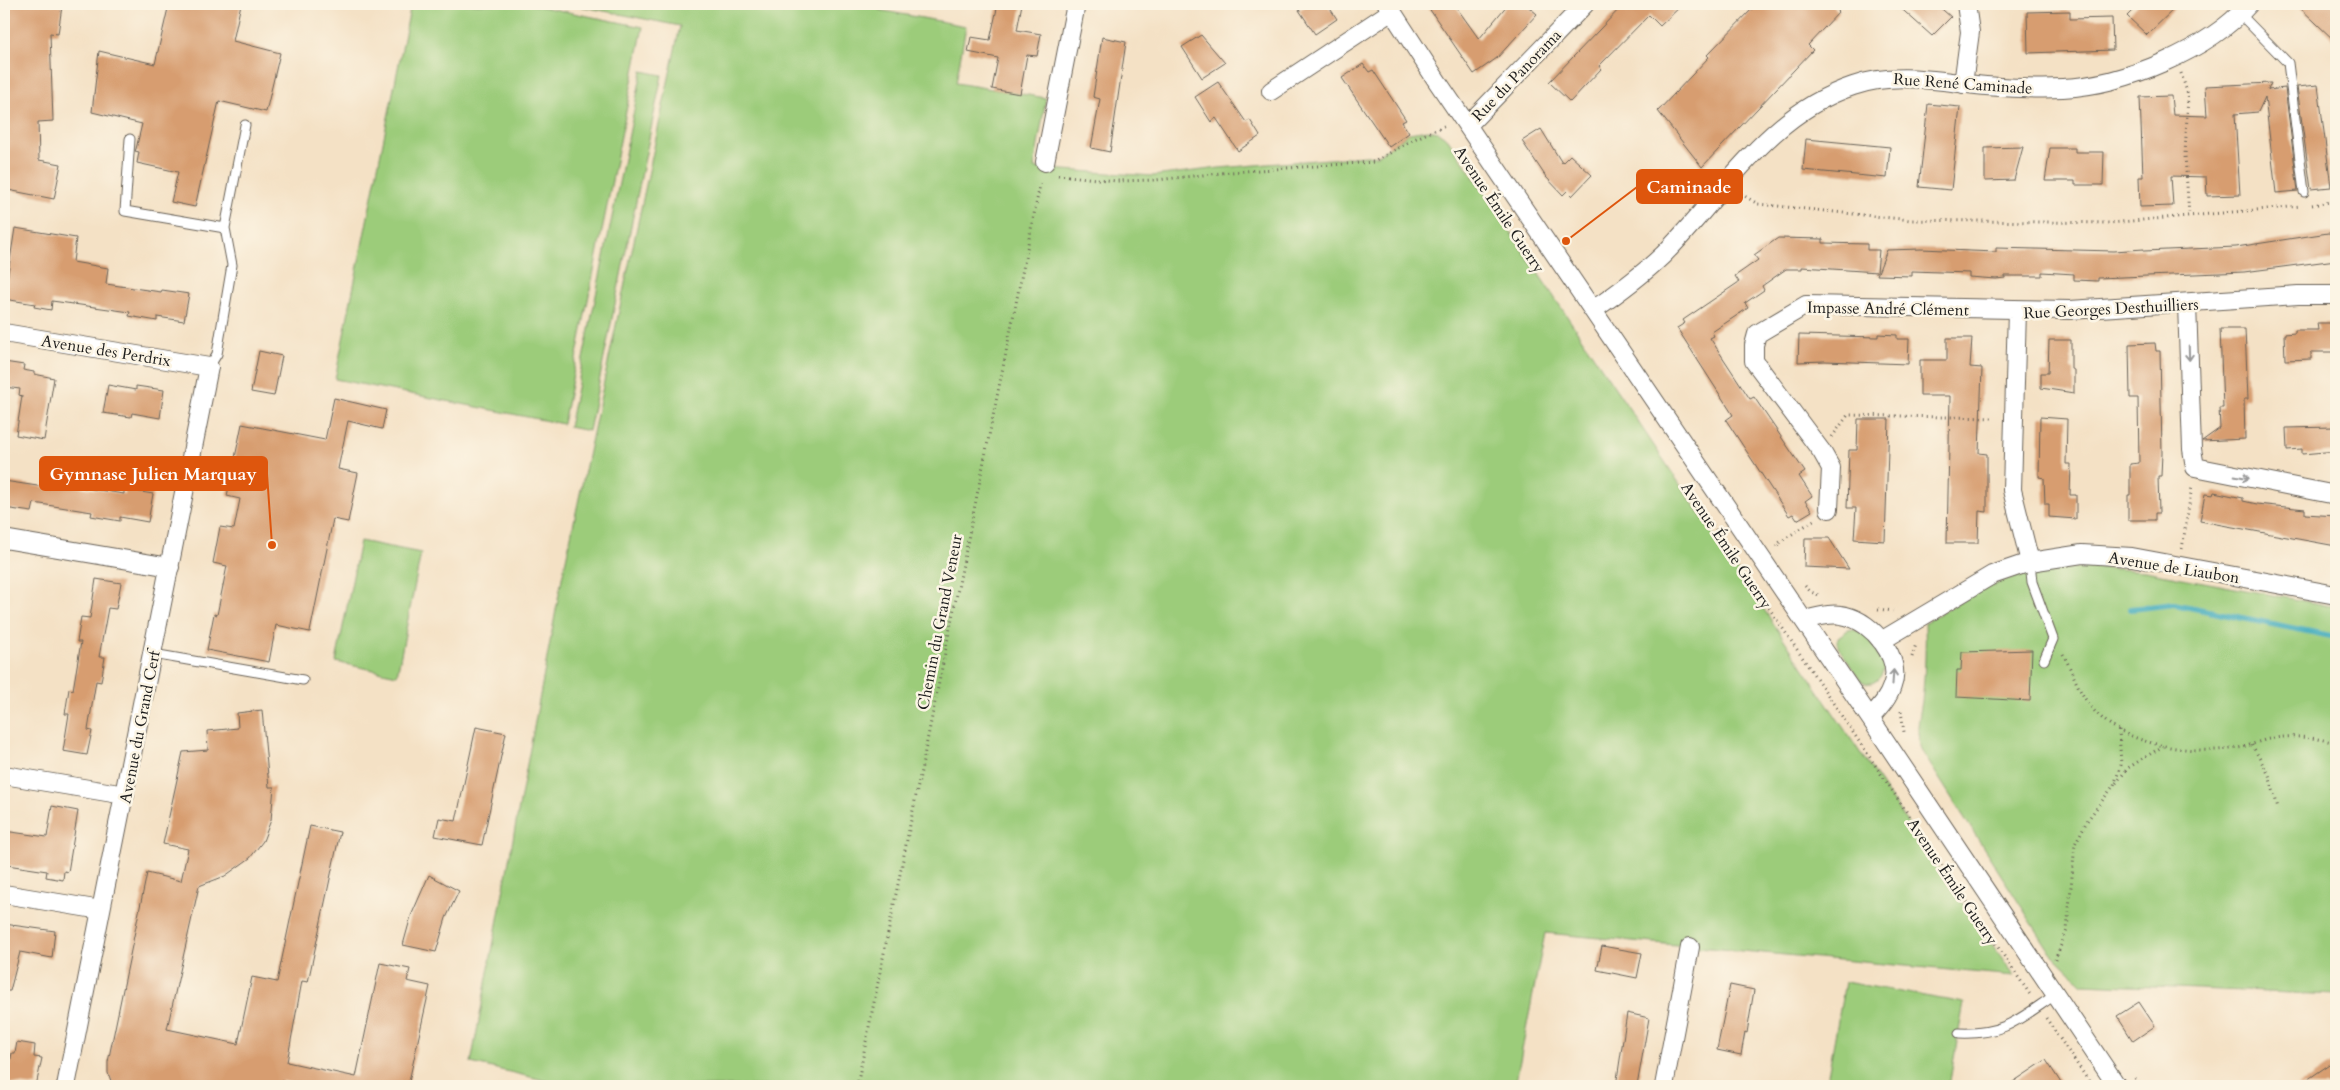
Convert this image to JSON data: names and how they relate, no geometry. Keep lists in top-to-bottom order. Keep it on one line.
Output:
{"streets":{"street":["Rue du Panorama","Rue René Caminade","Avenue Émile Guerry","Impasse André Clément","Rue Georges Desthuilliers","Avenue des Perdrix","Avenue de Liaubon","Avenue du Grand Cerf"],"path":["Chemin du Grand Veneur"]},"crossings":[["Rue du Panorama","Avenue Émile Guerry"],["Rue René Caminade","Avenue Émile Guerry"],["Impasse André Clément","Rue Georges Desthuilliers"],["Rue Georges Desthuilliers","Avenue de Liaubon"],["Avenue des Perdrix","Avenue du Grand Cerf"]],"places":["Caminade","Gymnase Julien Marquay"]}
